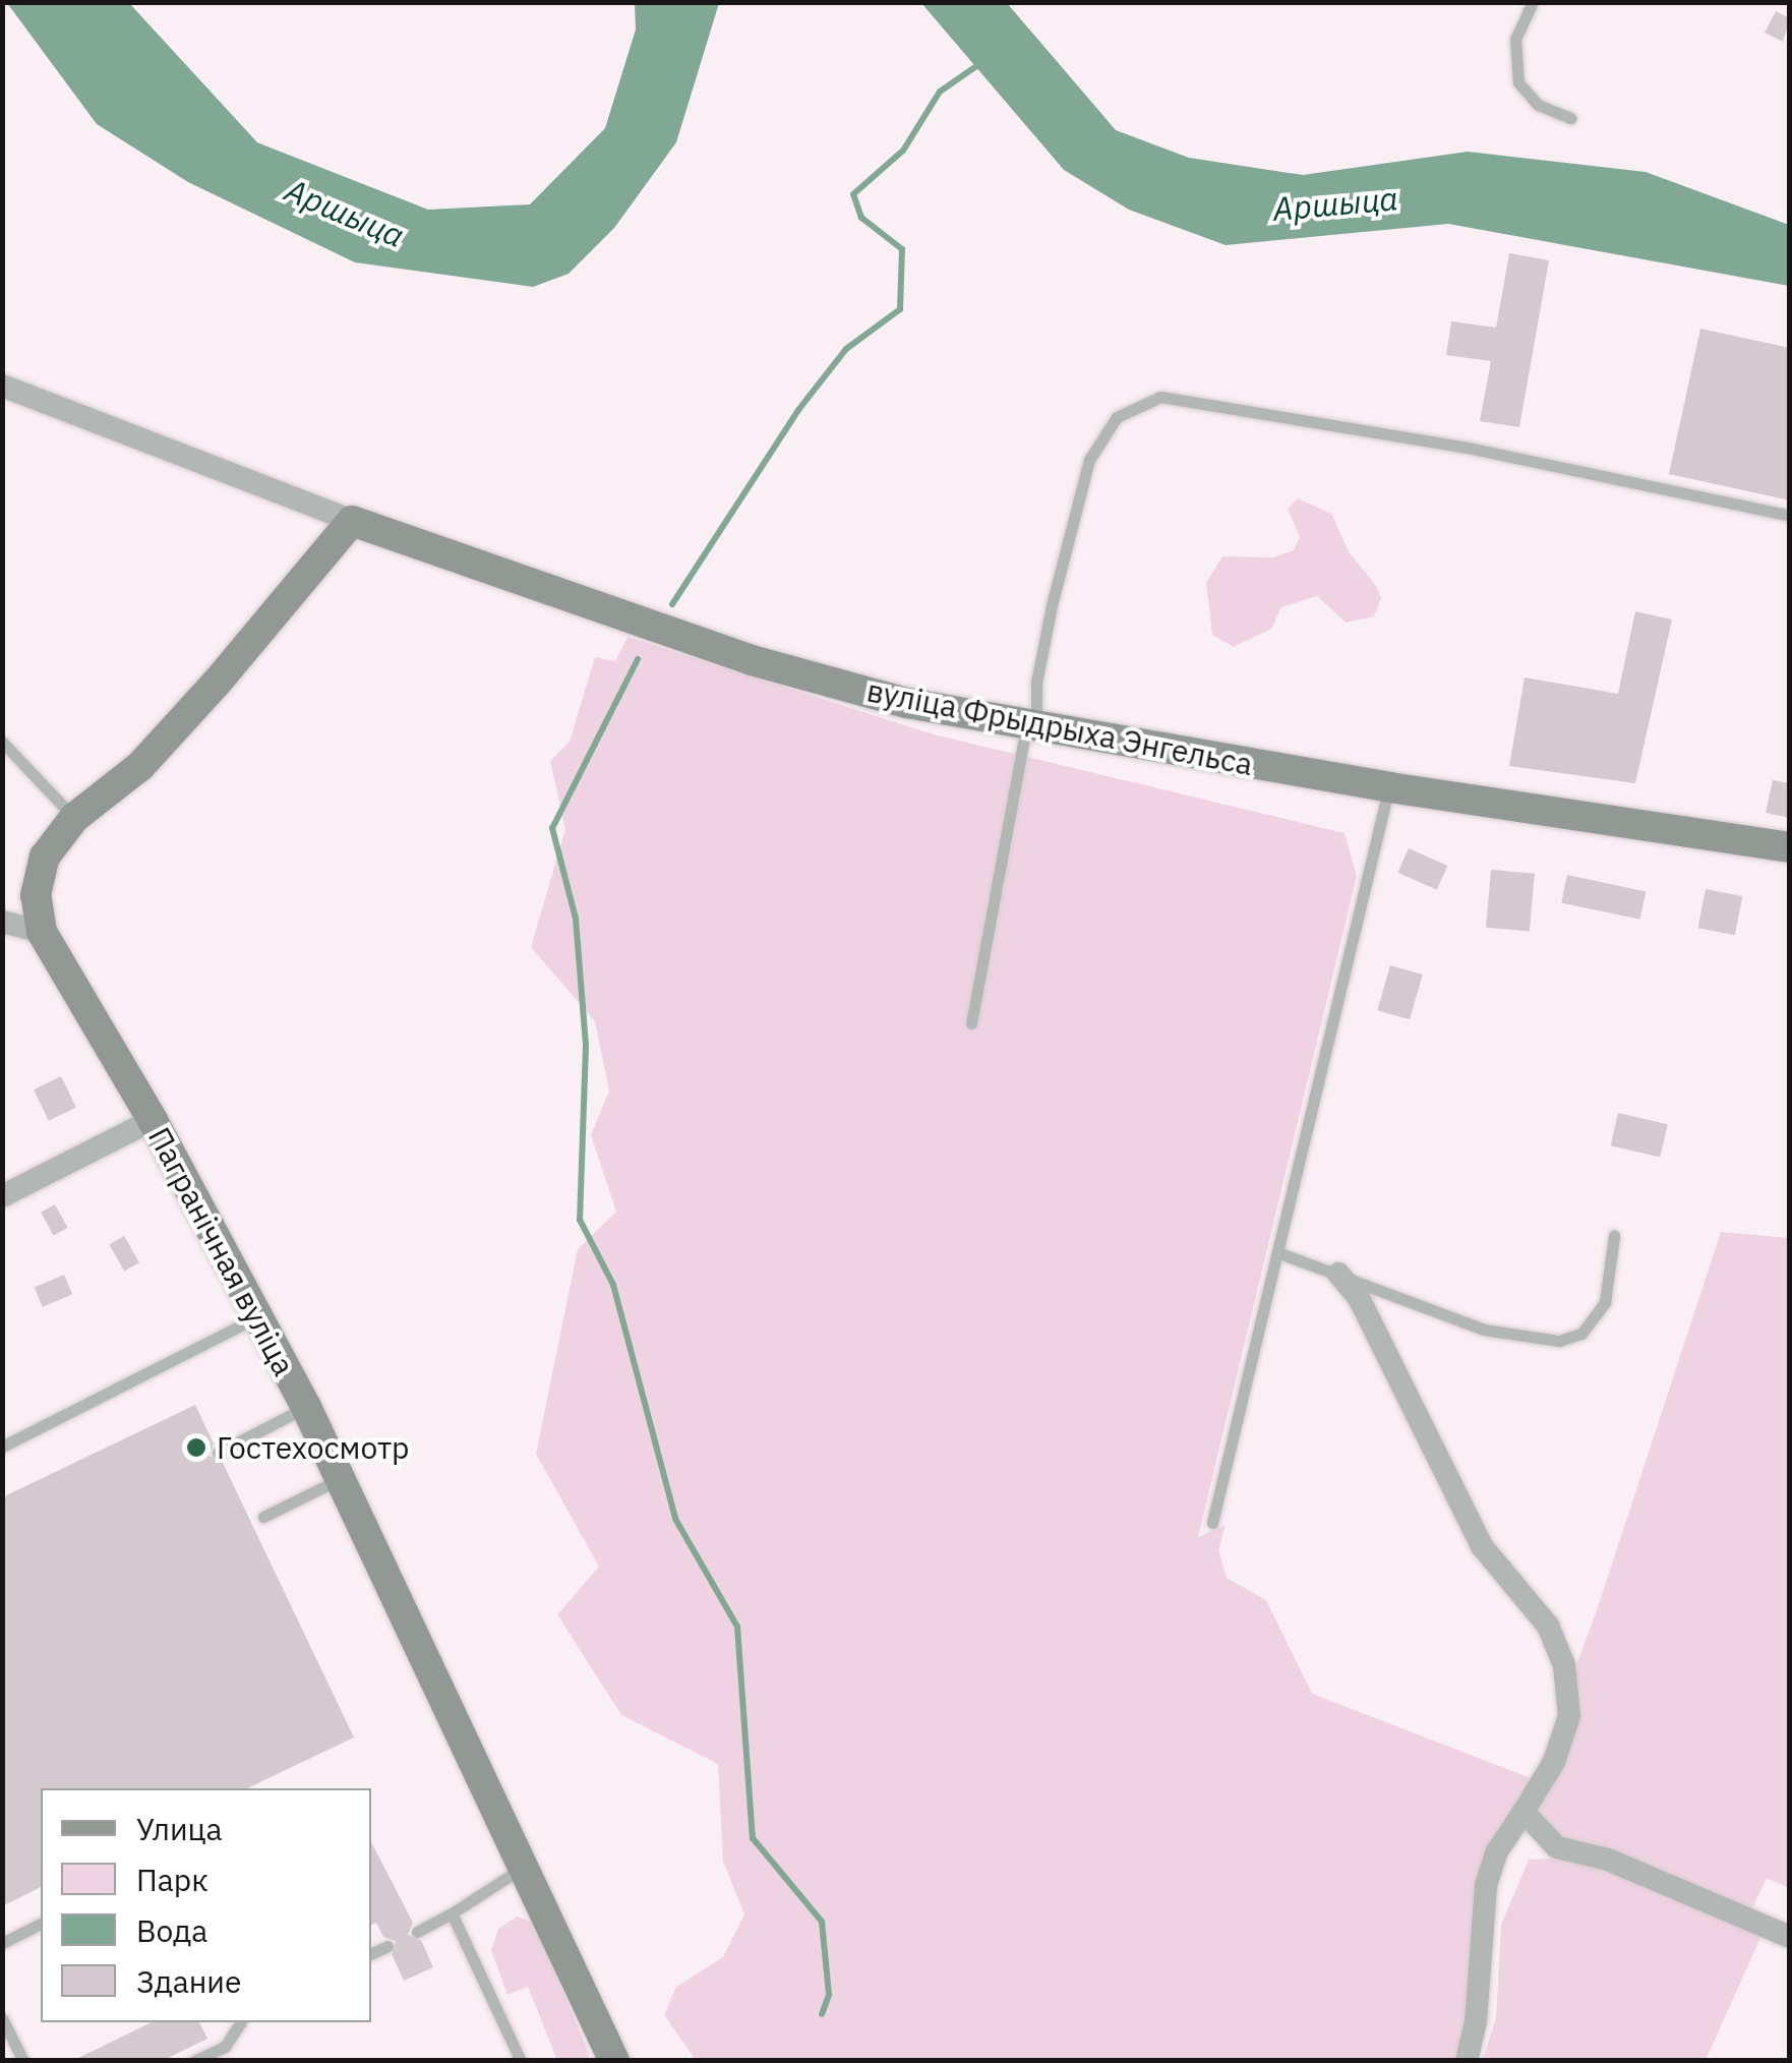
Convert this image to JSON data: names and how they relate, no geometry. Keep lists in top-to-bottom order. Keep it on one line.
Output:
{"streets":{"street":["вуліца Фрыдрыха Энгельса","Пагранічная вуліца"]},"crossings":[["вуліца Фрыдрыха Энгельса","Пагранічная вуліца"]],"water":["Аршыца"],"places":["Гостехосмотр"],"legend":["Улица","Парк","Вода","Здание"]}
